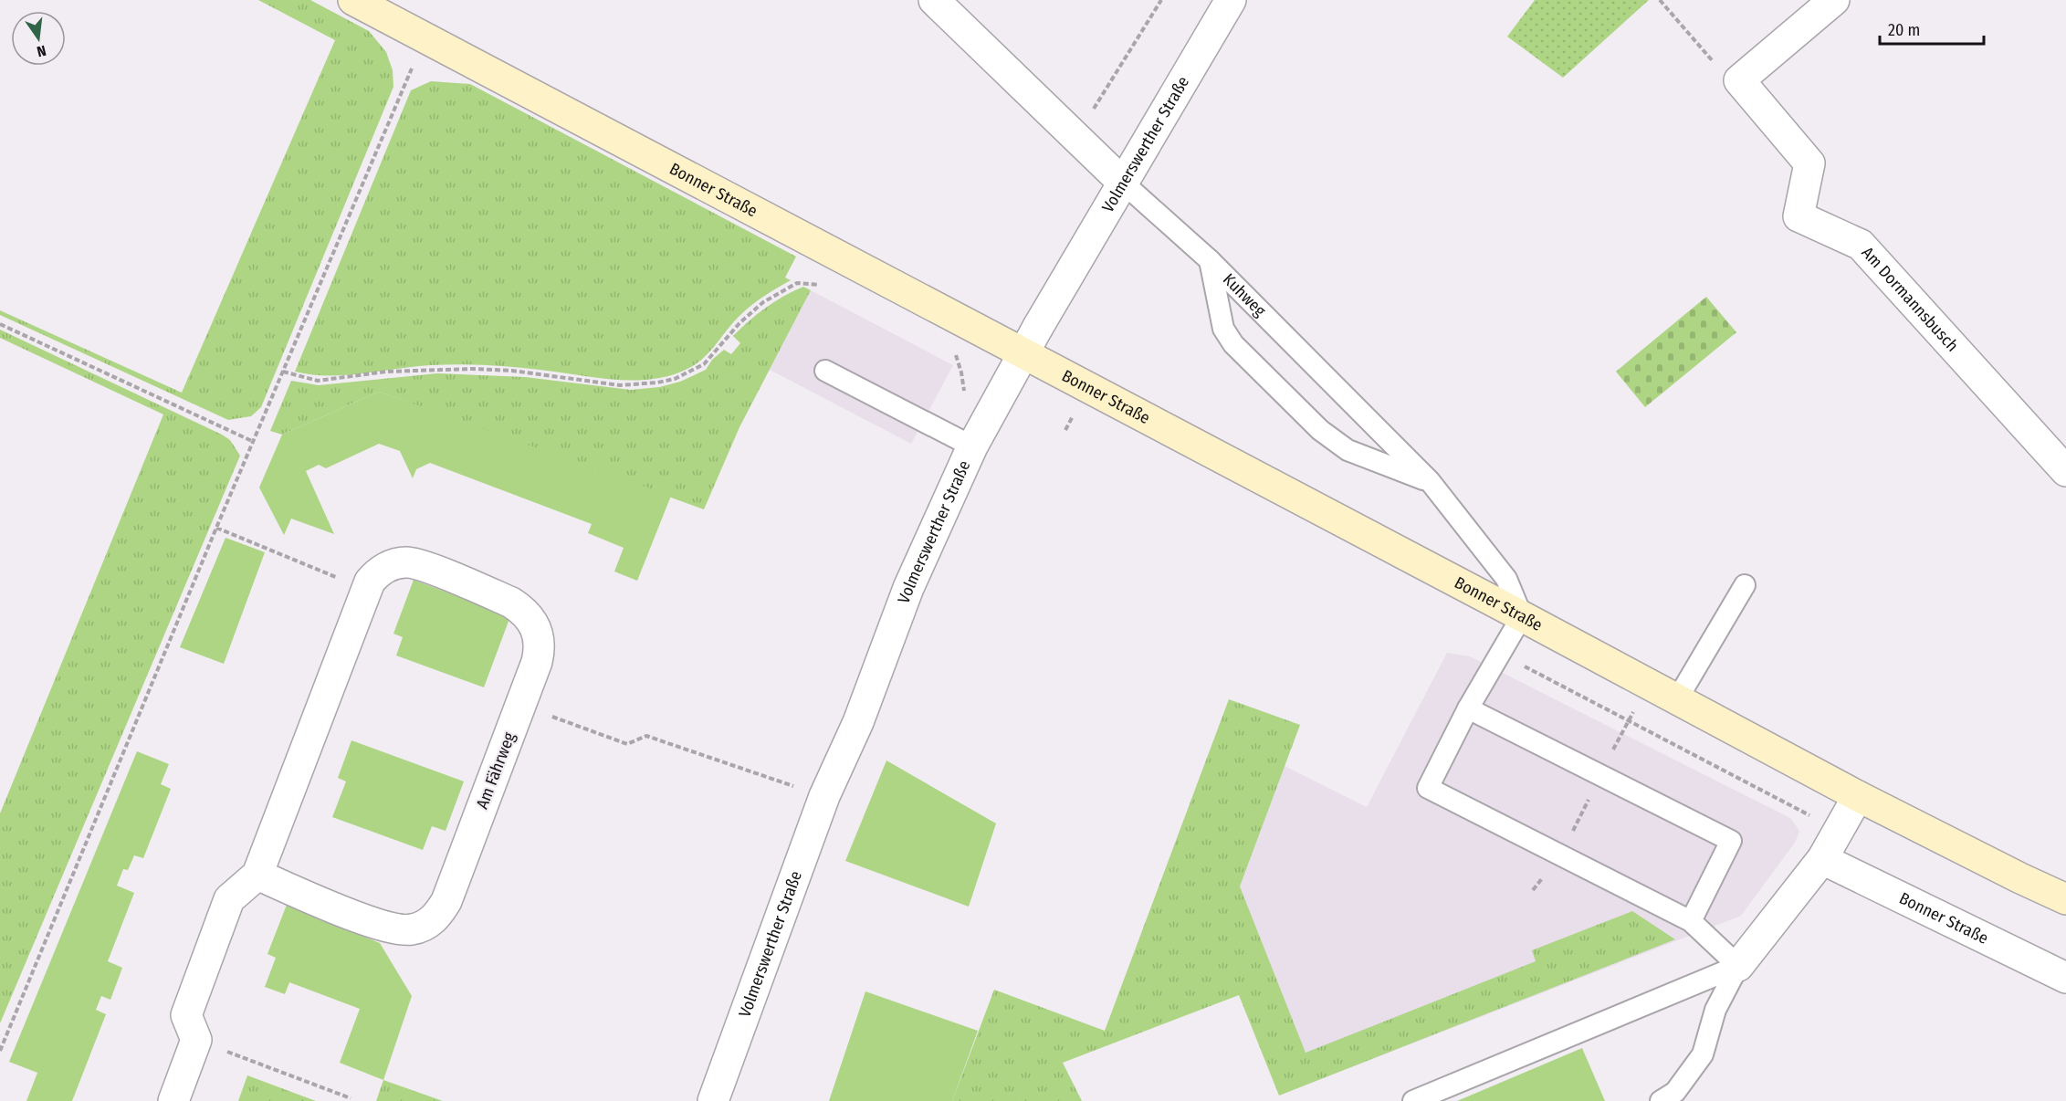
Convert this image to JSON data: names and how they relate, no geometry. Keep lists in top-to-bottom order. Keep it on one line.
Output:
{"streets":{"main road":["Bonner Straße"],"street":["Volmerswerther Straße","Kuhweg","Am Dormannsbusch","Am Fährweg"]},"crossings":[["Volmerswerther Straße","Bonner Straße"],["Volmerswerther Straße","Kuhweg"],["Bonner Straße","Kuhweg"]],"scale_bar":"20 m","north":"bottom"}
